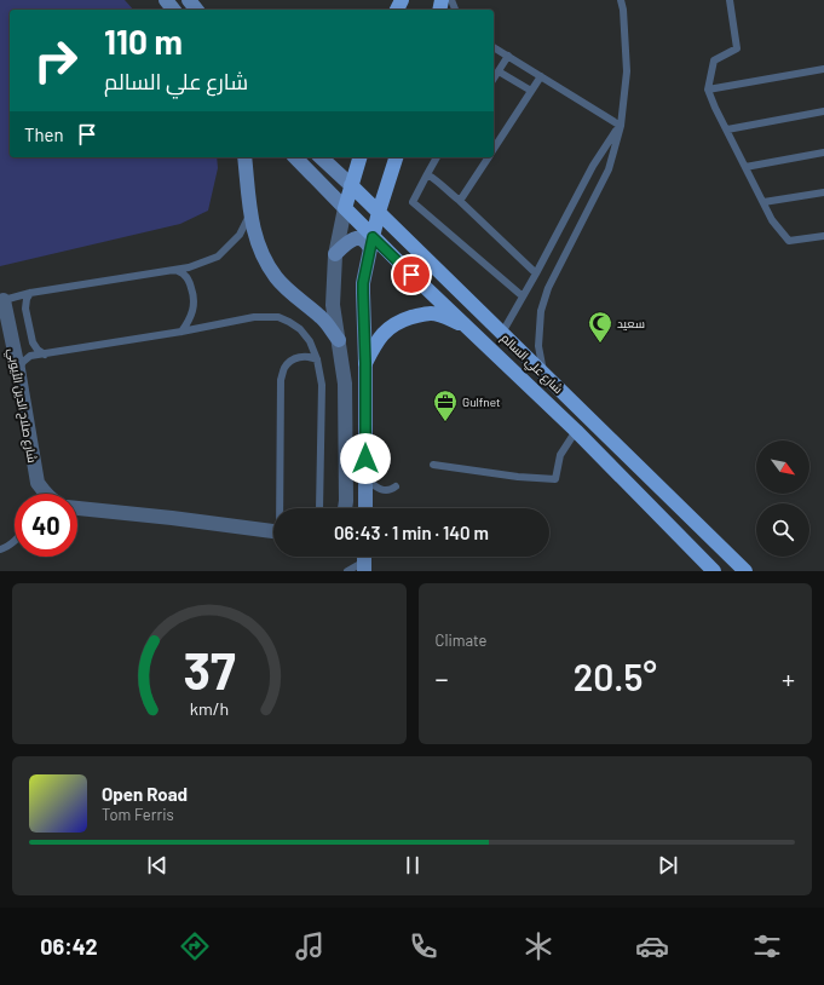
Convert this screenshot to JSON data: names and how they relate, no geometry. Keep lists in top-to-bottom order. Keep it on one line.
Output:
{"streets":{"main road":["شارع علي السالم"],"street":["شارع صلاح الدين الأيوبي"]},"places":{"mosque":["سعيد"],"office":["Gulfnet"]},"north":"bottom right","page":{"turn":["110 m","شارع علي السالم"],"then":"Then","limit":"40","trip":"06:43 · 1 min · 140 m","tile":"Climate","heat":["−","20.5°","+"],"song":["Open Road","Tom Ferris"],"tabs":"06:42","gauge":["37","km/h"]}}
